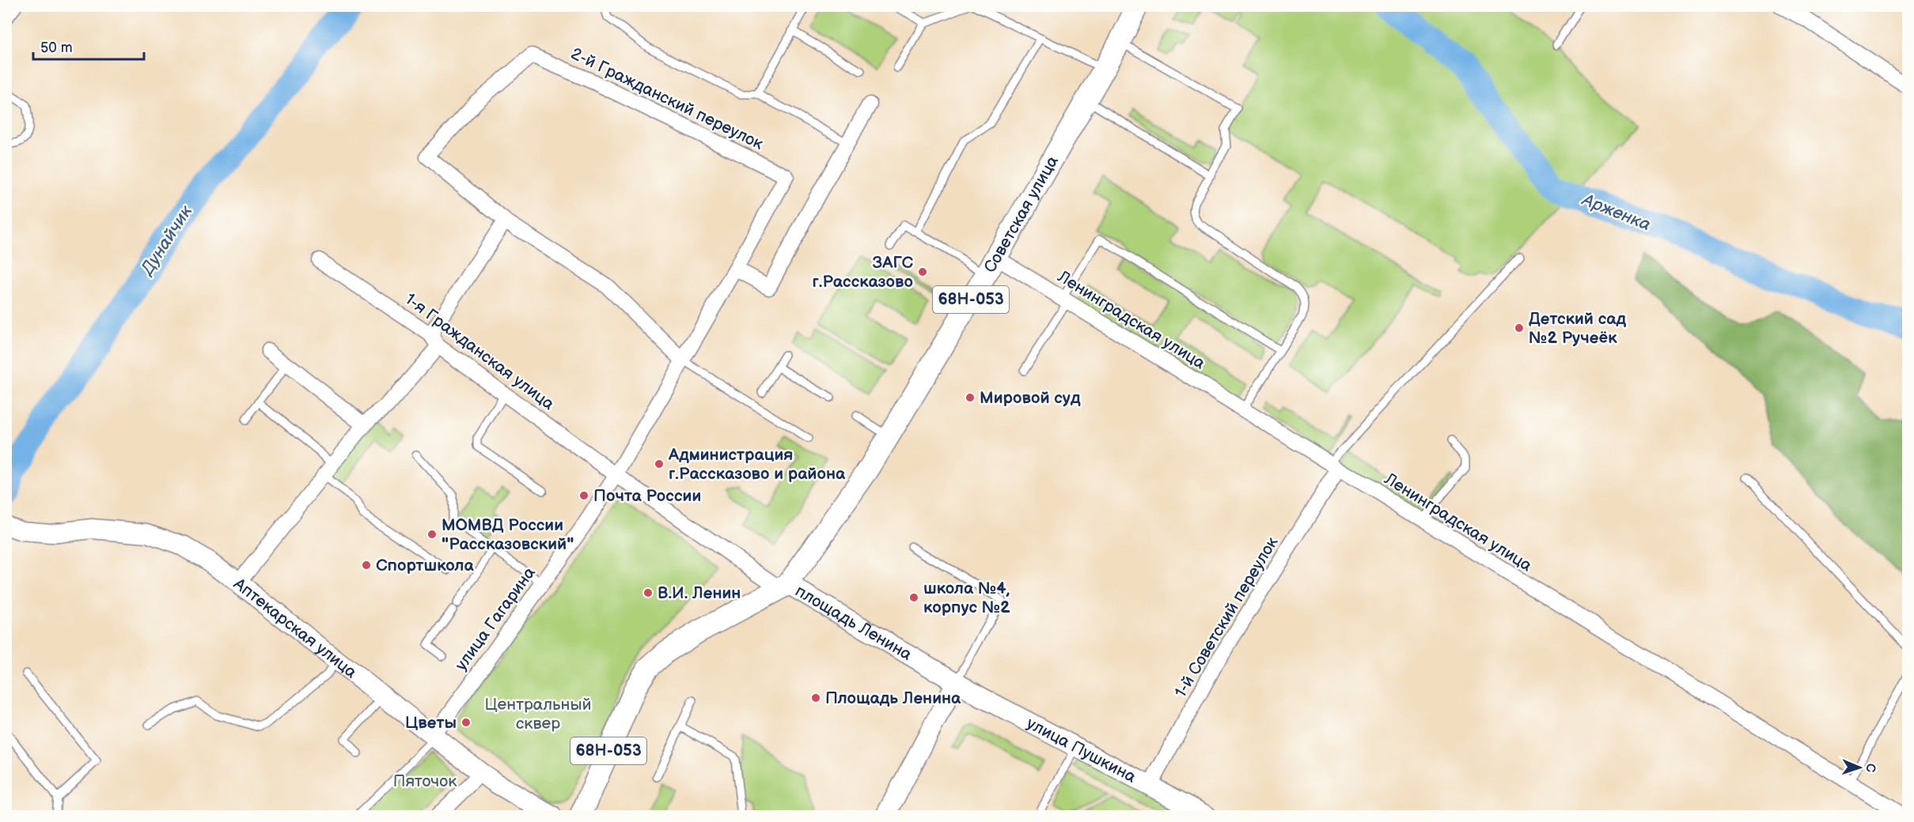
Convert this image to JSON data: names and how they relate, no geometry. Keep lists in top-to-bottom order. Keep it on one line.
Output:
{"streets":{"main road":["Советская улица","68Н-053","площадь Ленина"],"street":["2-й Гражданский переулок","Ленинградская улица","1-я Гражданская улица","1-й Советский переулок","улица Гагарина","Аптекарская улица","улица Пушкина"]},"crossings":[["2-й Гражданский переулок","улица Гагарина"],["Советская улица","Ленинградская улица"],["Советская улица","1-я Гражданская улица"],["Советская улица","площадь Ленина"],["Ленинградская улица","1-й Советский переулок"],["1-я Гражданская улица","улица Гагарина"],["1-я Гражданская улица","площадь Ленина"],["1-й Советский переулок","улица Пушкина"],["улица Гагарина","Аптекарская улица"],["площадь Ленина","улица Пушкина"]],"water":["Арженка","Дунайчик"],"parks":["Центральный сквер","Пяточок"],"places":["ЗАГС г.Рассказово","Детский сад №2 Ручеёк","Мировой суд","Администрация г.Рассказово и района","Почта России","МОМВД России \"Рассказовский\"","Спортшкола","В.И. Ленин","школа №4, корпус №2","Площадь Ленина","Цветы"],"scale_bar":"50 m","north":"right"}
